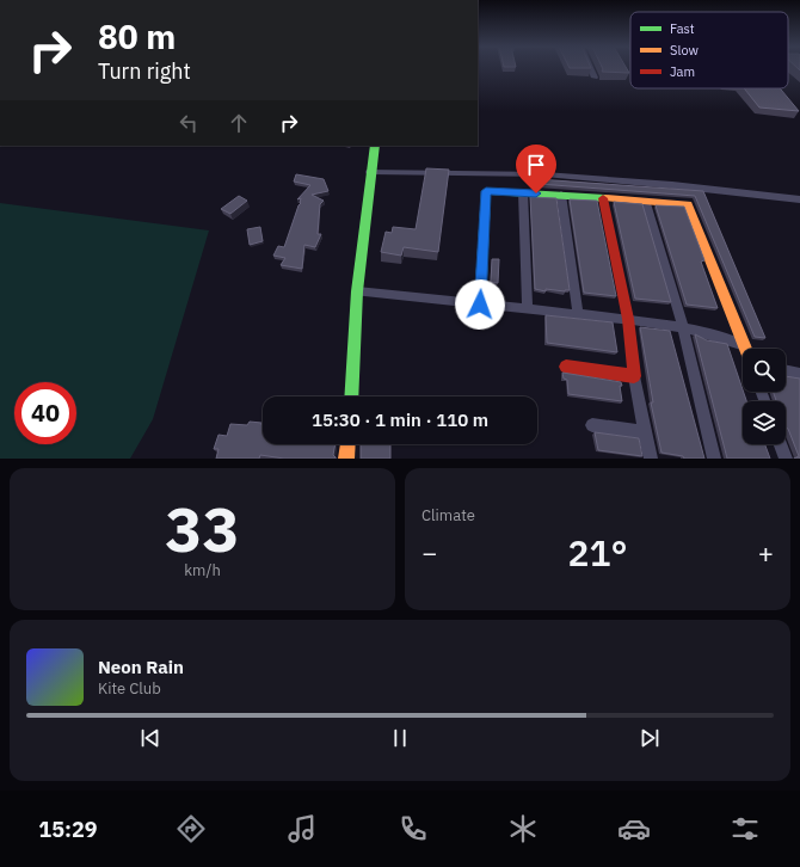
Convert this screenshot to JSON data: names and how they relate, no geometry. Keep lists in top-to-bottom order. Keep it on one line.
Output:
{"legend":["Fast","Slow","Jam"],"page":{"turn":["80 m","Turn right"],"limit":"40","trip":"15:30 · 1 min · 110 m","tile":[["33","km/h"],"Climate"],"heat":["−","21°","+"],"song":["Neon Rain","Kite Club"],"tabs":"15:29"}}
